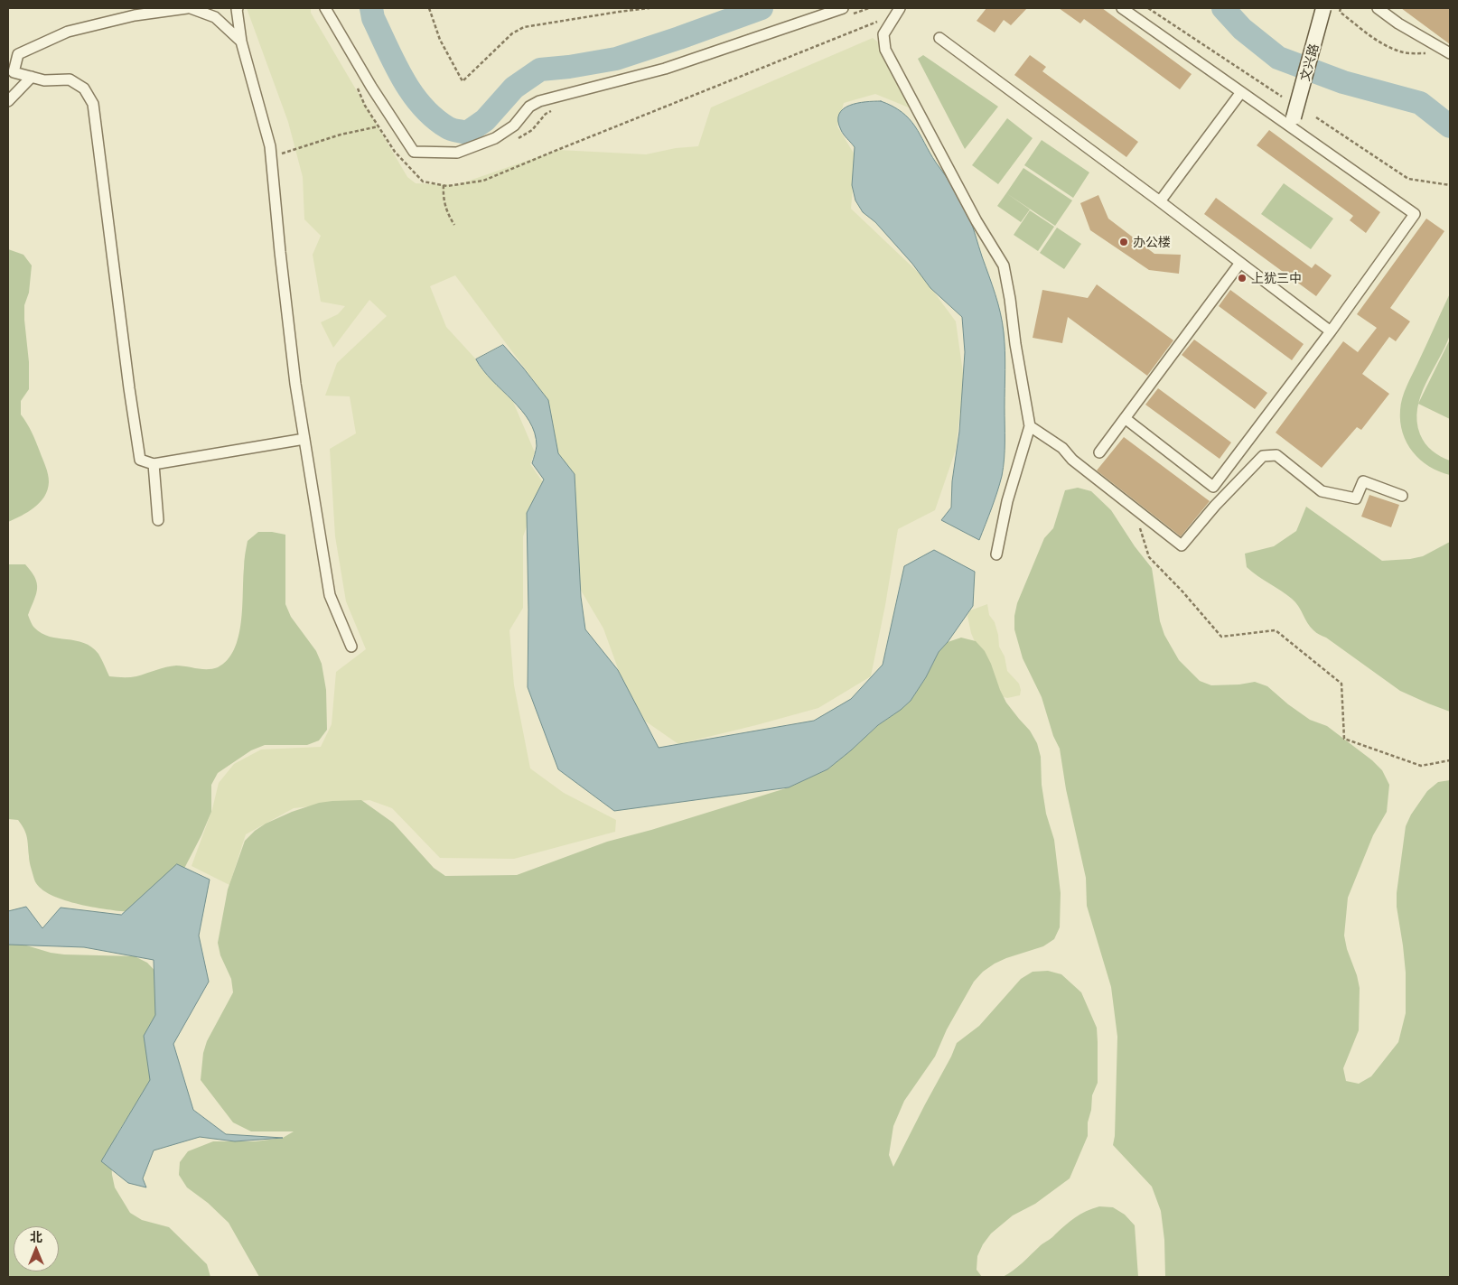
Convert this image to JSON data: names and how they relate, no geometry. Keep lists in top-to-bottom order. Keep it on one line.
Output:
{"streets":{"street":["文兴路"]},"places":["办公楼","上犹三中"],"north":"top"}
